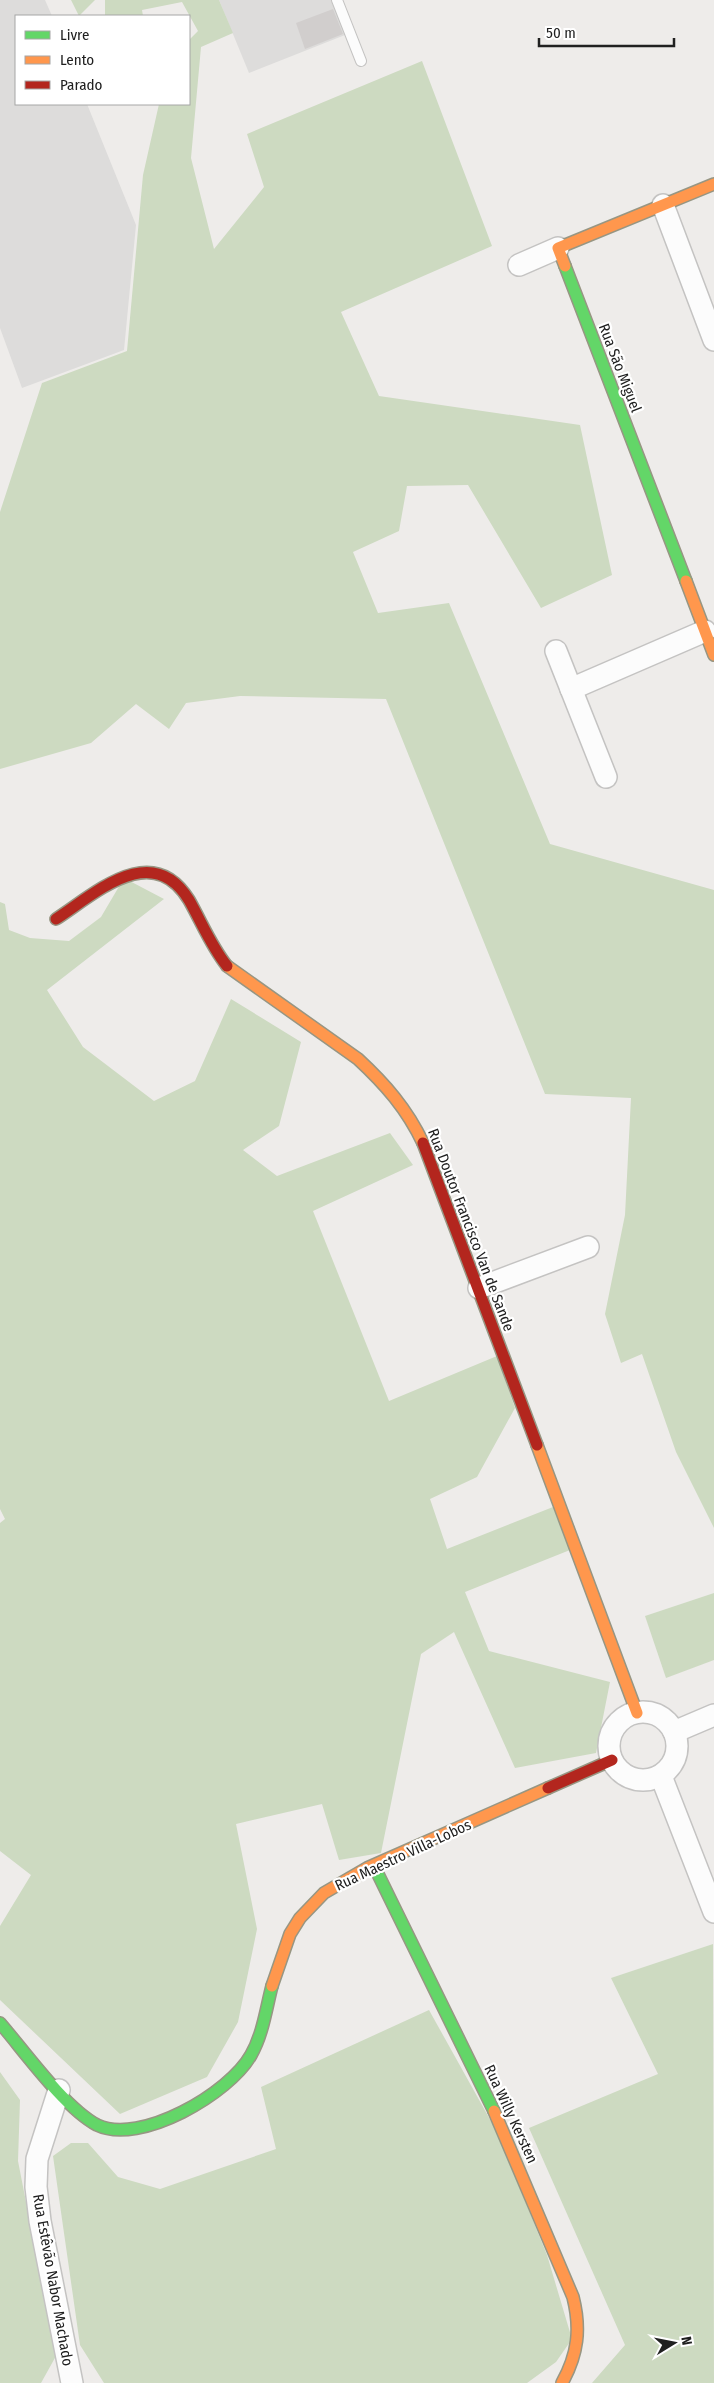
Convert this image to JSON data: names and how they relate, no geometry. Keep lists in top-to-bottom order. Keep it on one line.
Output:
{"streets":{"street":["Rua São Miguel","Rua Doutor Francisco Van de Sande","Rua Maestro Villa-Lobos","Rua Willy Kersten","Rua Estêvão Nabor Machado"]},"crossings":[["Rua Doutor Francisco Van de Sande","Rua Maestro Villa-Lobos"],["Rua Maestro Villa-Lobos","Rua Willy Kersten"],["Rua Maestro Villa-Lobos","Rua Estêvão Nabor Machado"]],"legend":["Livre","Lento","Parado"],"scale_bar":"50 m","north":"right"}
